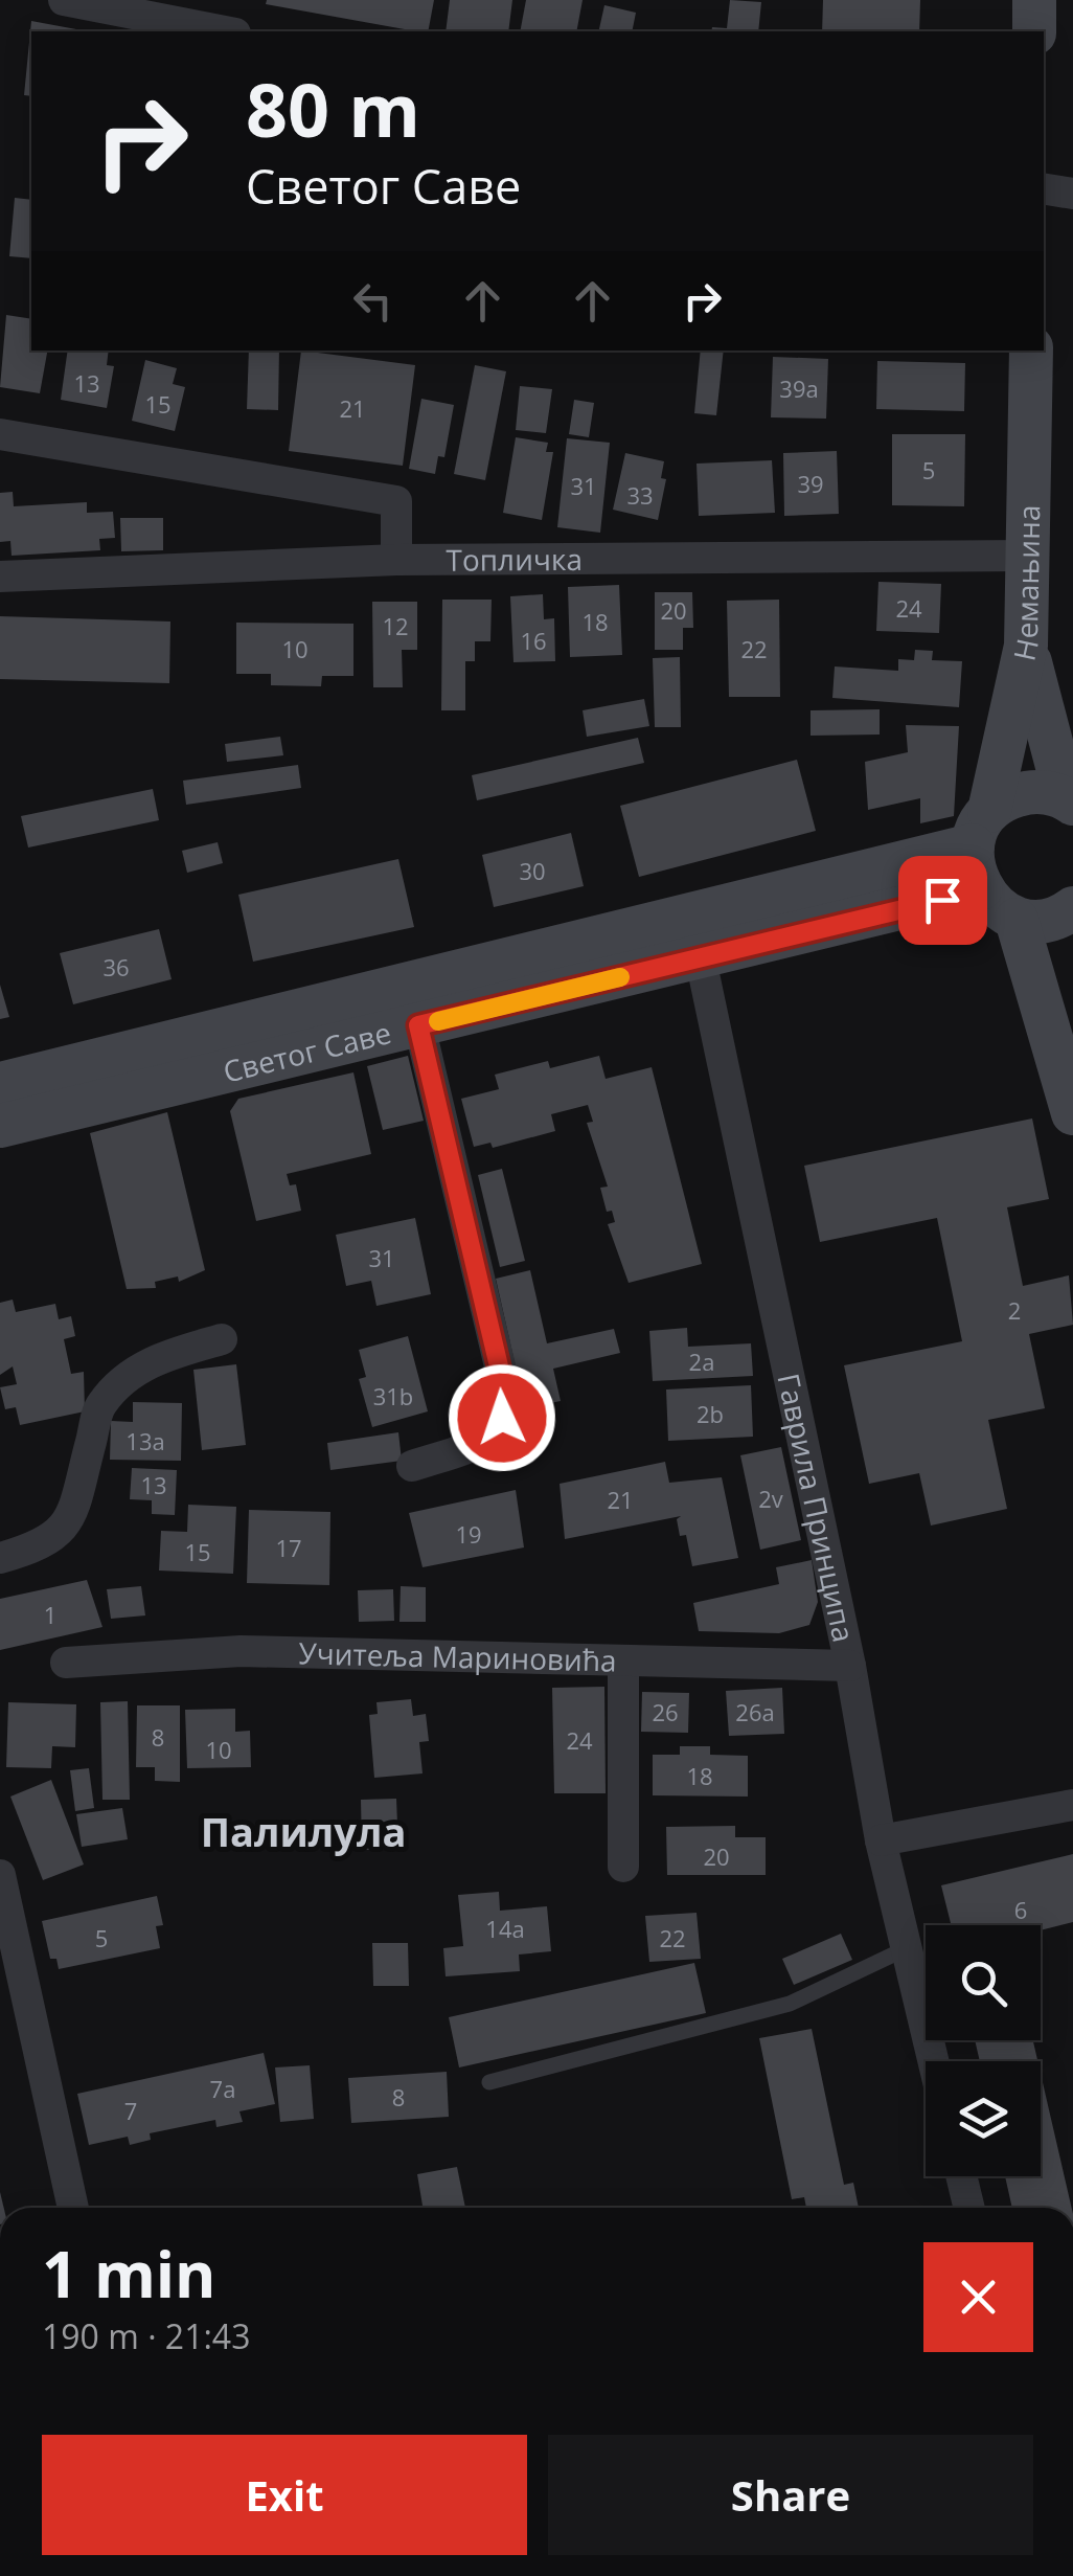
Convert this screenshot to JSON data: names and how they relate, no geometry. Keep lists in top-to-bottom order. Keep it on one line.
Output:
{"streets":{"main road":["Немањина","Светог Саве"],"street":["Топличка","Гаврила Принципа","Учитеља Мариновића"]},"crossings":[["Топличка","Немањина"],["Немањина","Светог Саве"],["Светог Саве","Гаврила Принципа"],["Гаврила Принципа","Учитеља Мариновића"]],"districts":["Палилула"],"house_numbers":["13","39a","15","21","5","39","31","33","24","20","18","12","16","10","22","30","36","31","2","2a","31b","2b","13a","13","2v","21","19","17","15","1","26","26a","8","24","10","18","20","6","14a","5","22","7a","8","7"],"page":{"turn":["80 m","Светог Саве"],"heading":["1 min","190 m · 21:43"],"buttons":["Exit","Share"]}}
